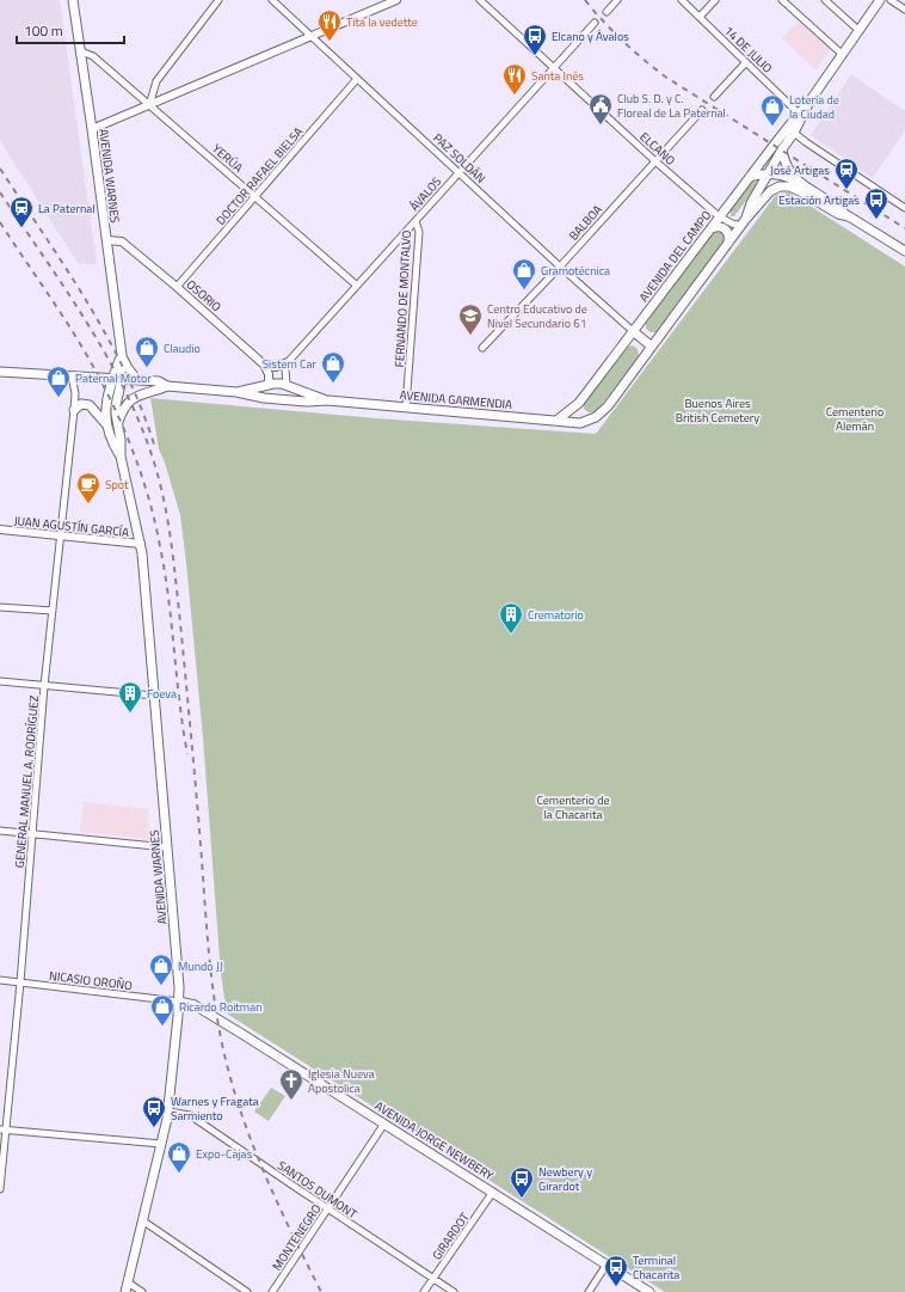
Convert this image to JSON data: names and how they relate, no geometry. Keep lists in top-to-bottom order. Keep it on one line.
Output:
{"streets":{"main road":["AVENIDA WARNES","AVENIDA DEL CAMPO","AVENIDA GARMENDIA","AVENIDA JORGE NEWBERY"],"street":["14 DE JULIO","ELCANO","YERÚA","PAZ SOLDÁN","DOCTOR RAFAEL BIELSA","ÁVALOS","BALBOA","OSORIO","FERNANDO DE MONTALVO","JUAN AGUSTÍN GARCÍA","GENERAL MANUEL A. RODRÍGUEZ","NICASIO OROÑO","SANTOS DUMONT","GIRARDOT","MONTENEGRO"]},"crossings":[["14 DE JULIO","AVENIDA DEL CAMPO"],["ELCANO","ÁVALOS"],["ELCANO","BALBOA"],["ELCANO","AVENIDA DEL CAMPO"],["YERÚA","AVENIDA WARNES"],["YERÚA","DOCTOR RAFAEL BIELSA"],["YERÚA","ÁVALOS"],["PAZ SOLDÁN","DOCTOR RAFAEL BIELSA"],["PAZ SOLDÁN","ÁVALOS"],["PAZ SOLDÁN","BALBOA"],["PAZ SOLDÁN","AVENIDA DEL CAMPO"],["AVENIDA WARNES","OSORIO"],["AVENIDA WARNES","AVENIDA GARMENDIA"],["AVENIDA WARNES","JUAN AGUSTÍN GARCÍA"],["AVENIDA WARNES","NICASIO OROÑO"],["AVENIDA WARNES","AVENIDA JORGE NEWBERY"],["AVENIDA WARNES","SANTOS DUMONT"],["DOCTOR RAFAEL BIELSA","OSORIO"],["ÁVALOS","FERNANDO DE MONTALVO"],["AVENIDA DEL CAMPO","AVENIDA GARMENDIA"],["FERNANDO DE MONTALVO","AVENIDA GARMENDIA"],["AVENIDA GARMENDIA","GENERAL MANUEL A. RODRÍGUEZ"],["JUAN AGUSTÍN GARCÍA","GENERAL MANUEL A. RODRÍGUEZ"],["GENERAL MANUEL A. RODRÍGUEZ","NICASIO OROÑO"],["NICASIO OROÑO","AVENIDA JORGE NEWBERY"],["AVENIDA JORGE NEWBERY","GIRARDOT"],["AVENIDA JORGE NEWBERY","MONTENEGRO"],["SANTOS DUMONT","GIRARDOT"],["SANTOS DUMONT","MONTENEGRO"]],"parks":["Buenos Aires British Cemetery","Cementerio Alemán","Cementerio de la Chacarita"],"places":{"restaurant":["Tita la vedette","Santa Inés"],"bus stop":["Elcano y Ávalos","Estación Artigas","Warnes y Fragata Sarmiento","Newbery y Girardot","Terminal Chacarita"],"public building":["Club S. D. y C. Floreal de La Paternal"],"shop":["Lotería de la Ciudad","Gramotécnica","Claudio","Sistem Car","Paternal Motor","Mundo JJ","Ricardo Roitman","Expo-Cajas"],"station":["José Artigas","La Paternal"],"school or university":["Centro Educativo de Nivel Secundario 61"],"cafe":["Spot"],"building":["Crematorio","Foeva"],"church":["Iglesia Nueva Apostolica"]},"scale_bar":"100 m"}
